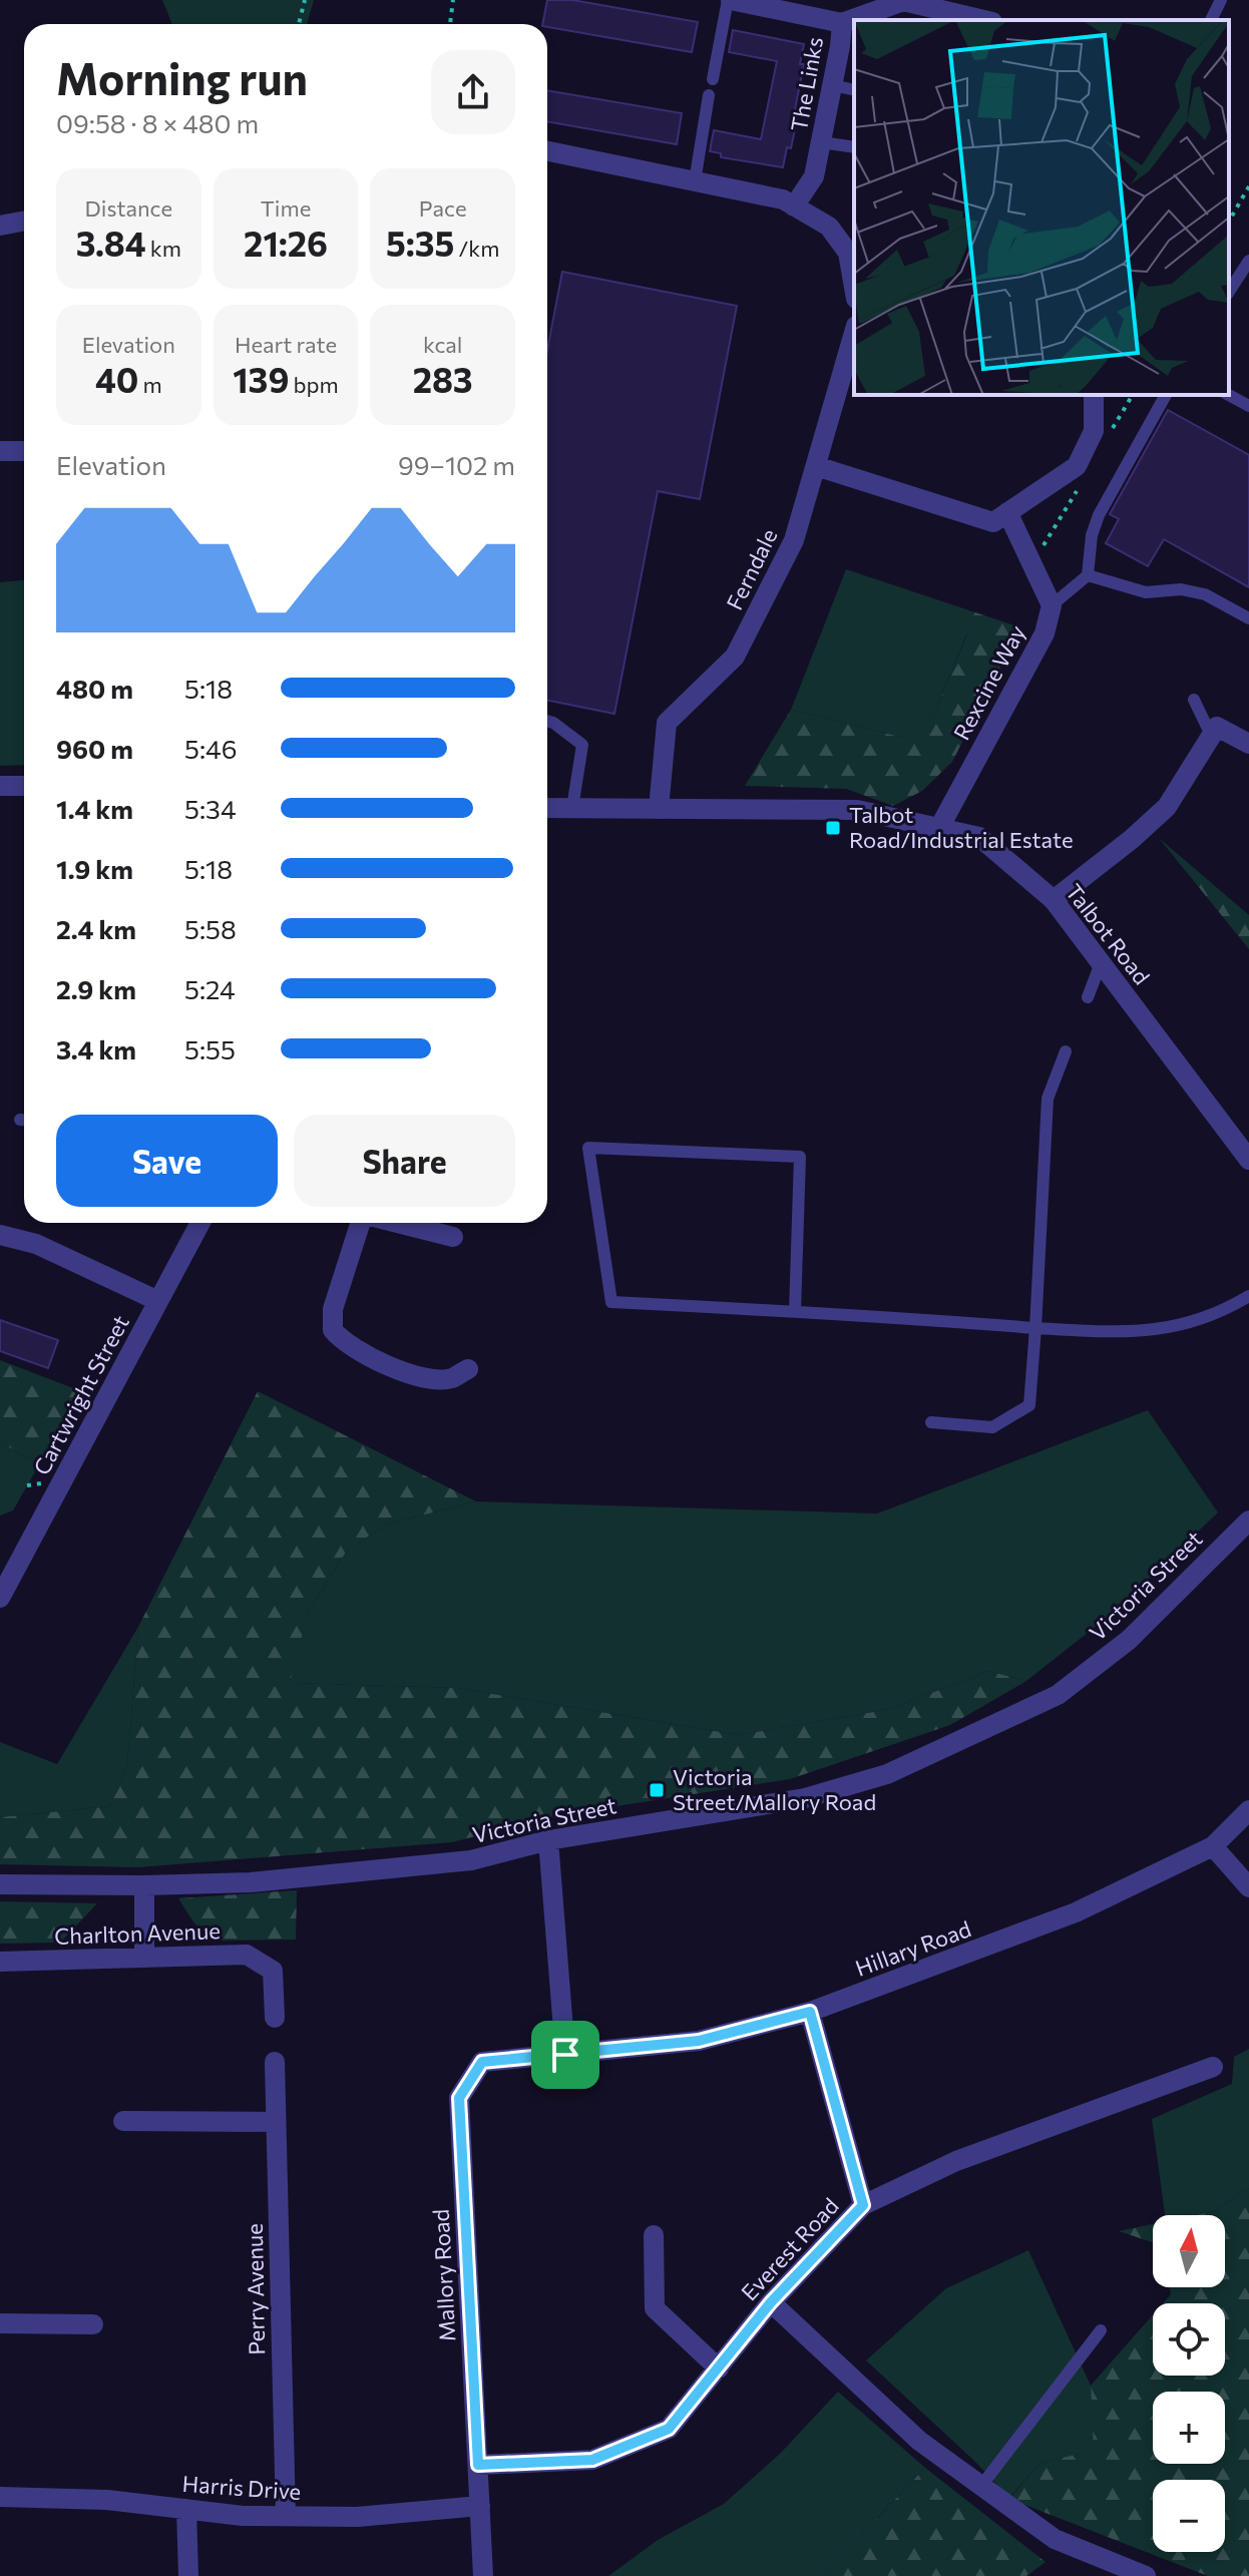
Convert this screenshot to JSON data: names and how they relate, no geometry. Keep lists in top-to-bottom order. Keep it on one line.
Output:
{"streets":{"street":["The Links","Ferndale","Rexcine Way","Talbot Road","Cartwright Street","Victoria Street","Charlton Avenue","Hillary Road","Everest Road","Mallory Road","Perry Avenue","Harris Drive"]},"crossings":[["Ferndale","Talbot Road"],["Rexcine Way","Talbot Road"],["Hillary Road","Mallory Road"],["Everest Road","Mallory Road"],["Mallory Road","Harris Drive"],["Perry Avenue","Harris Drive"]],"places":{"transit":["Talbot Road/Industrial Estate","Victoria Street/Mallory Road"]},"north":"top","page":{"heading":["Morning run","09:58 · 8 × 480 m"],"stats":[["Distance","3.84 km"],["Time","21:26"],["Pace","5:35 /km"],["Elevation","40 m"],["Heart rate","139 bpm"],["kcal","283"]],"chart":["Elevation","99–102 m"],"list":[{"name":"480 m","note":"5:18"},{"name":"960 m","note":"5:46"},{"name":"1.4 km","note":"5:34"},{"name":"1.9 km","note":"5:18"},{"name":"2.4 km","note":"5:58"},{"name":"2.9 km","note":"5:24"},{"name":"3.4 km","note":"5:55"}],"buttons":["Save","Share"],"map_buttons":["+","−"]}}
